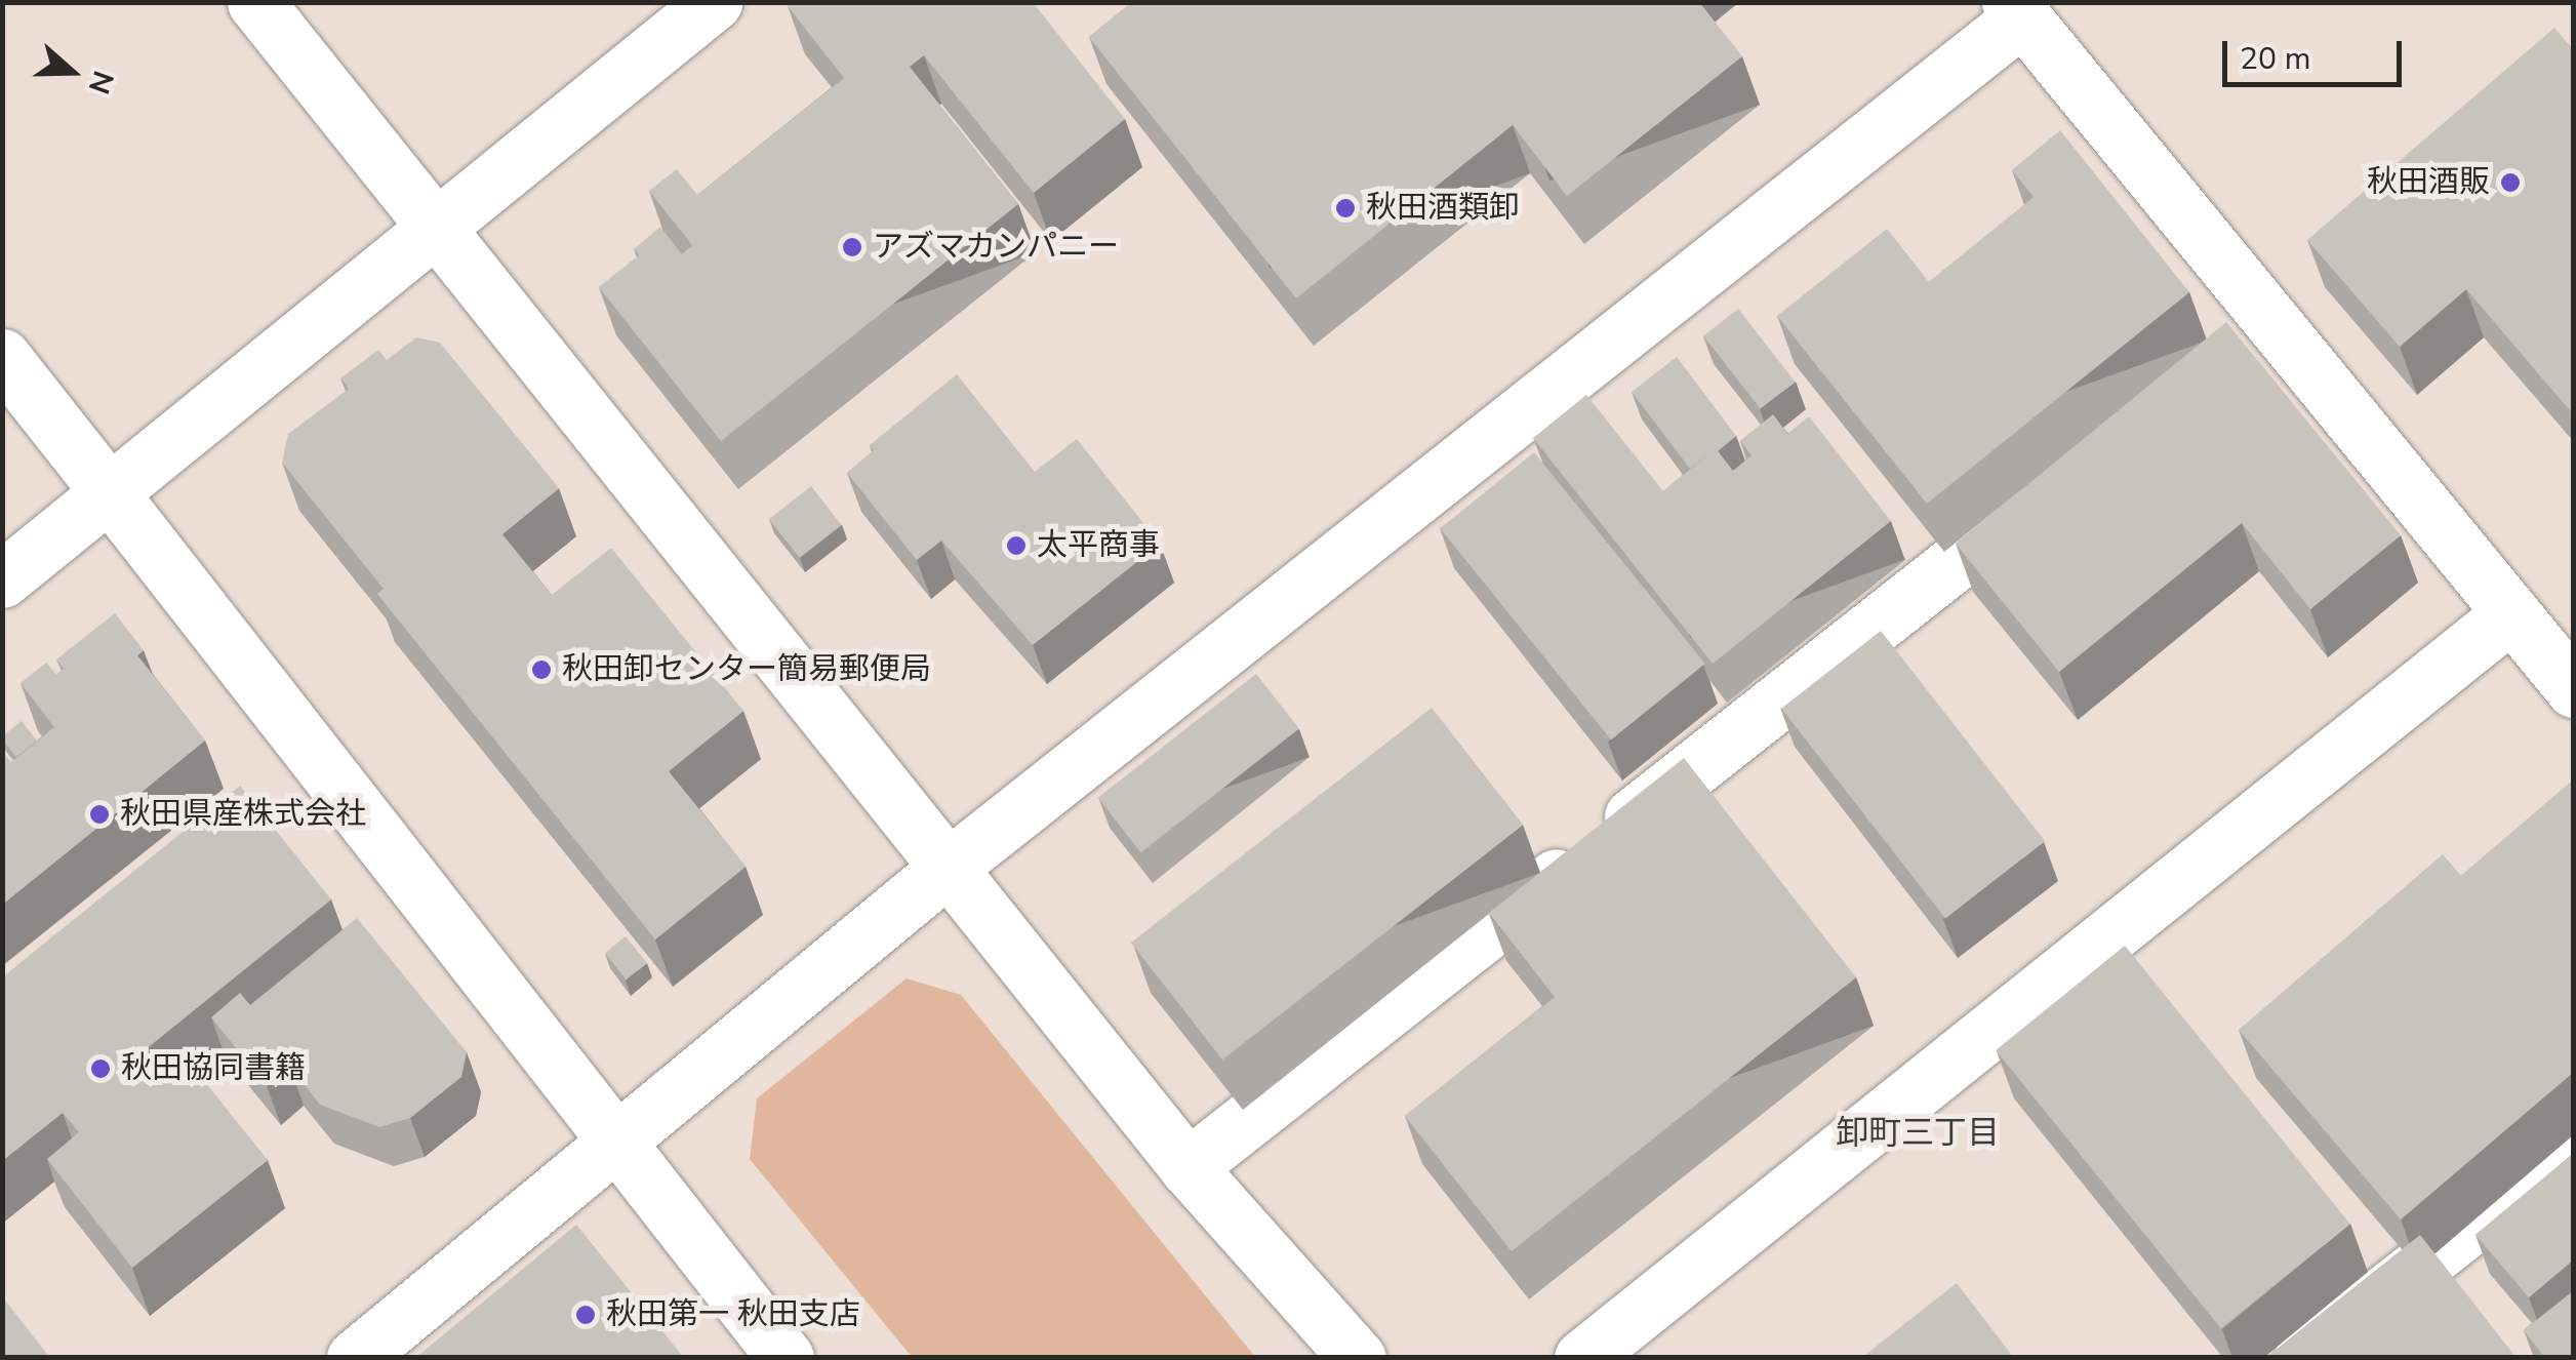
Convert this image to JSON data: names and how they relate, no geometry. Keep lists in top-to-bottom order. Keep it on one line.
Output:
{"districts":["卸町三丁目"],"places":["秋田酒販","秋田酒類卸","アズマカンパニー","太平商事","秋田卸センター簡易郵便局","秋田県産株式会社","秋田協同書籍","秋田第一 秋田支店"],"scale_bar":"20 m","north":"right"}
